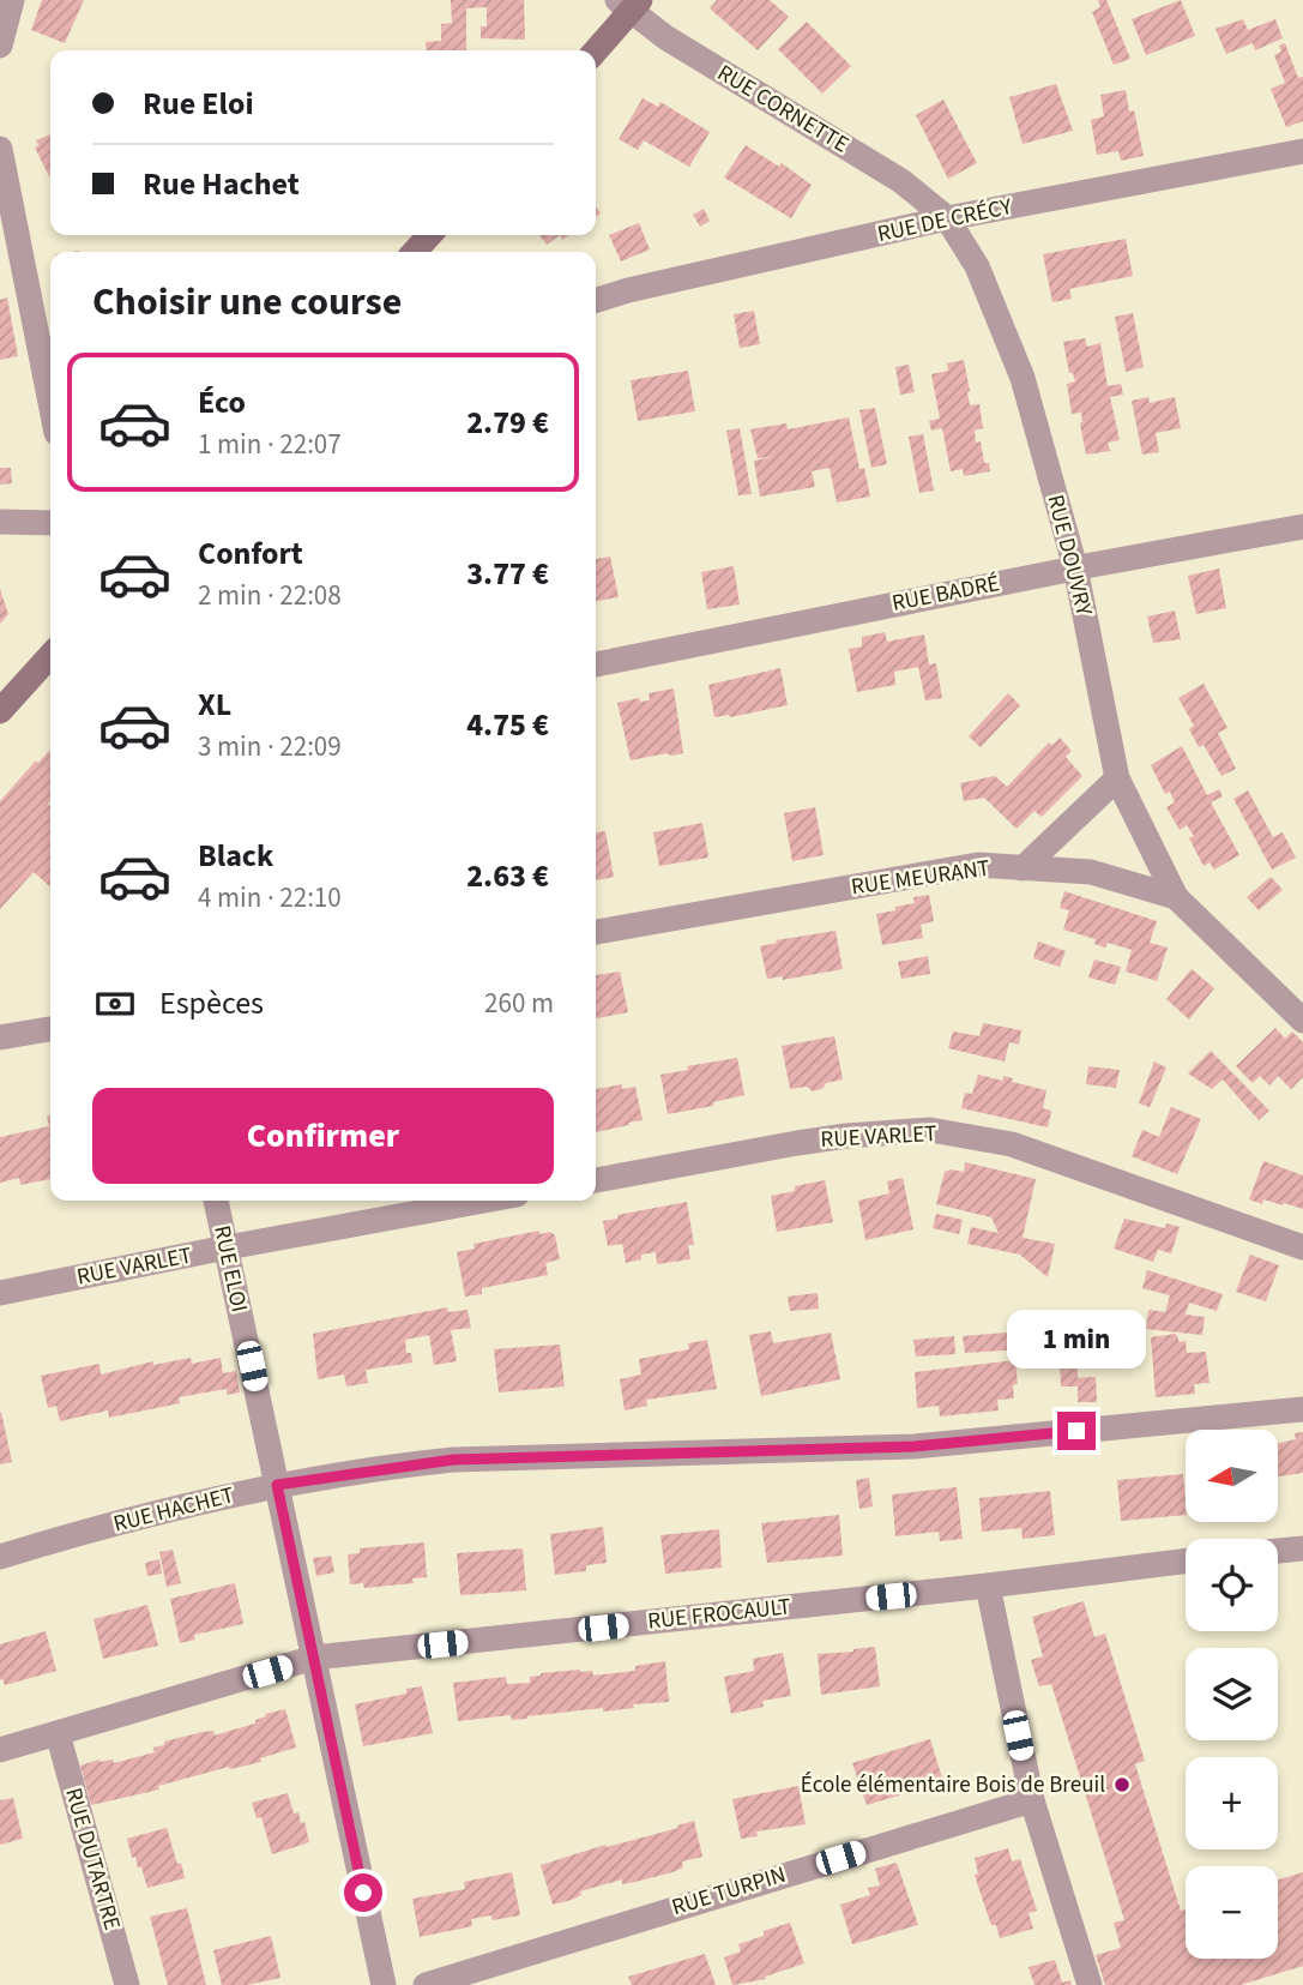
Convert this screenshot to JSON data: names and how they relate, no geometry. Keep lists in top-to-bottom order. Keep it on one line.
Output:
{"streets":{"street":["RUE CORNETTE","RUE DE CRÉCY","RUE DOUVRY","RUE BADRÉ","RUE MEURANT","RUE VARLET","RUE ELOI","RUE HACHET","RUE FROCAULT","RUE DUTARTRE","RUE TURPIN"]},"crossings":[["RUE CORNETTE","RUE DE CRÉCY"],["RUE CORNETTE","RUE DOUVRY"],["RUE DE CRÉCY","RUE DOUVRY"],["RUE DOUVRY","RUE BADRÉ"],["RUE DOUVRY","RUE MEURANT"],["RUE VARLET","RUE ELOI"],["RUE ELOI","RUE HACHET"],["RUE ELOI","RUE FROCAULT"],["RUE FROCAULT","RUE DUTARTRE"]],"places":["École élémentaire Bois de Breuil"],"north":"left","page":{"banner":["Rue Eloi","Rue Hachet"],"heading":"Choisir une course","list":[{"name":"Éco","note":"1 min · 22:07","value":"2.79 €"},{"name":"Confort","note":"2 min · 22:08","value":"3.77 €"},{"name":"XL","note":"3 min · 22:09","value":"4.75 €"},{"name":"Black","note":"4 min · 22:10","value":"2.63 €"}],"pay":["Espèces","260 m"],"buttons":"Confirmer","bubble":"1 min","map_buttons":["+","−"]}}
